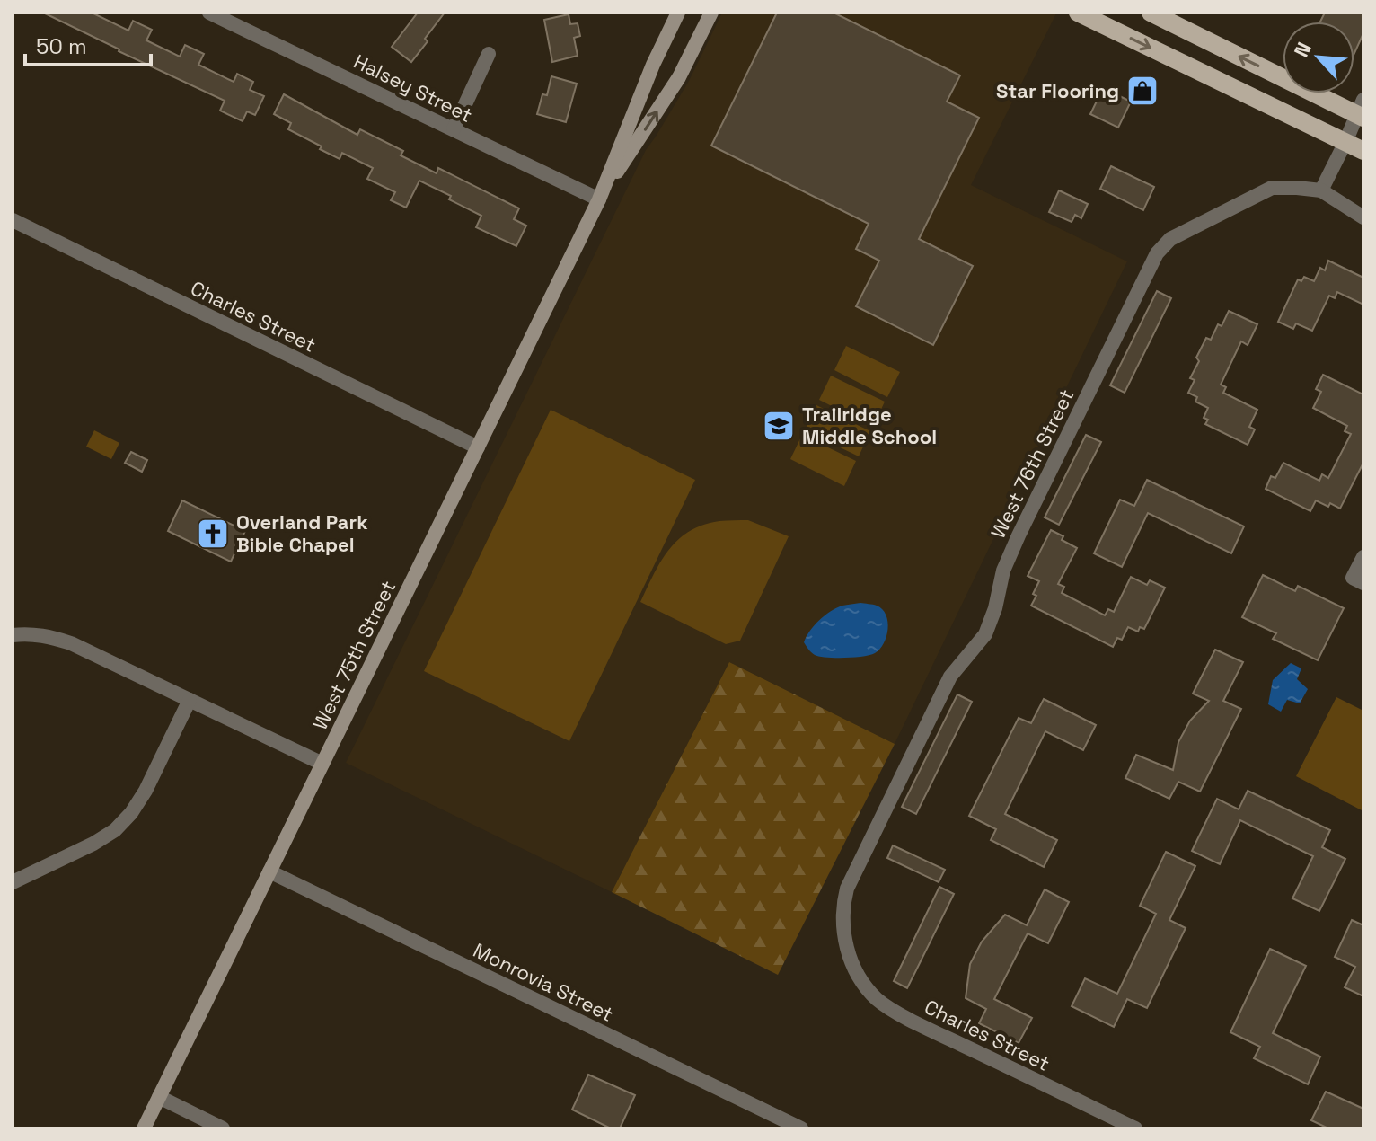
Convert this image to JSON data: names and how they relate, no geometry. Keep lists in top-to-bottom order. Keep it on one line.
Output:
{"streets":{"main road":["West 75th Street"],"street":["Halsey Street","Charles Street","West 76th Street","Monrovia Street"]},"crossings":[["Halsey Street","West 75th Street"],["Charles Street","West 76th Street"],["Charles Street","West 75th Street"],["West 75th Street","Monrovia Street"]],"places":{"shop":["Star Flooring"],"school or university":["Trailridge Middle School"],"church":["Overland Park Bible Chapel"]},"scale_bar":"50 m","north":"top left"}
